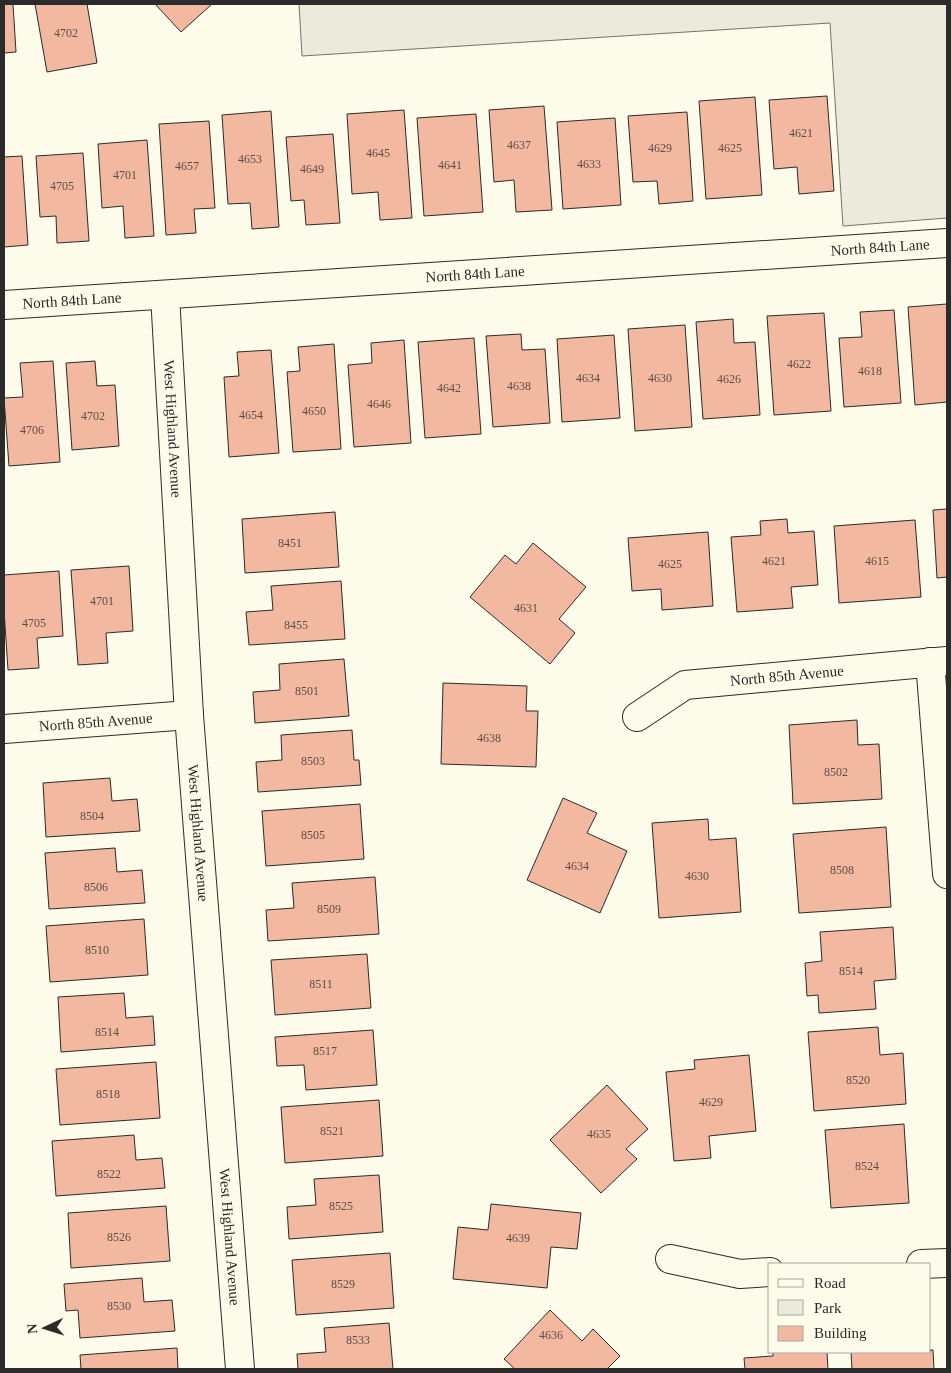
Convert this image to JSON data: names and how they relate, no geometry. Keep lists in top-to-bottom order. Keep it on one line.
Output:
{"streets":{"street":["North 84th Lane","West Highland Avenue","North 85th Avenue"]},"crossings":[["North 84th Lane","West Highland Avenue"],["West Highland Avenue","North 85th Avenue"]],"house_numbers":["4702","4621","4637","4629","4625","4645","4653","4633","4641","4657","4649","4701","4705","4622","4618","4634","4630","4626","4638","4642","4646","4650","4654","4702","4706","8451","4621","4615","4625","4701","4631","4705","8455","8501","4638","8503","8502","8504","8505","4634","8508","4630","8506","8509","8510","8514","8511","8514","8517","8520","8518","4629","8521","4635","8524","8522","8525","8526","4639","8529","8530","4636","8533"],"legend":["Road","Park","Building"],"north":"left"}
